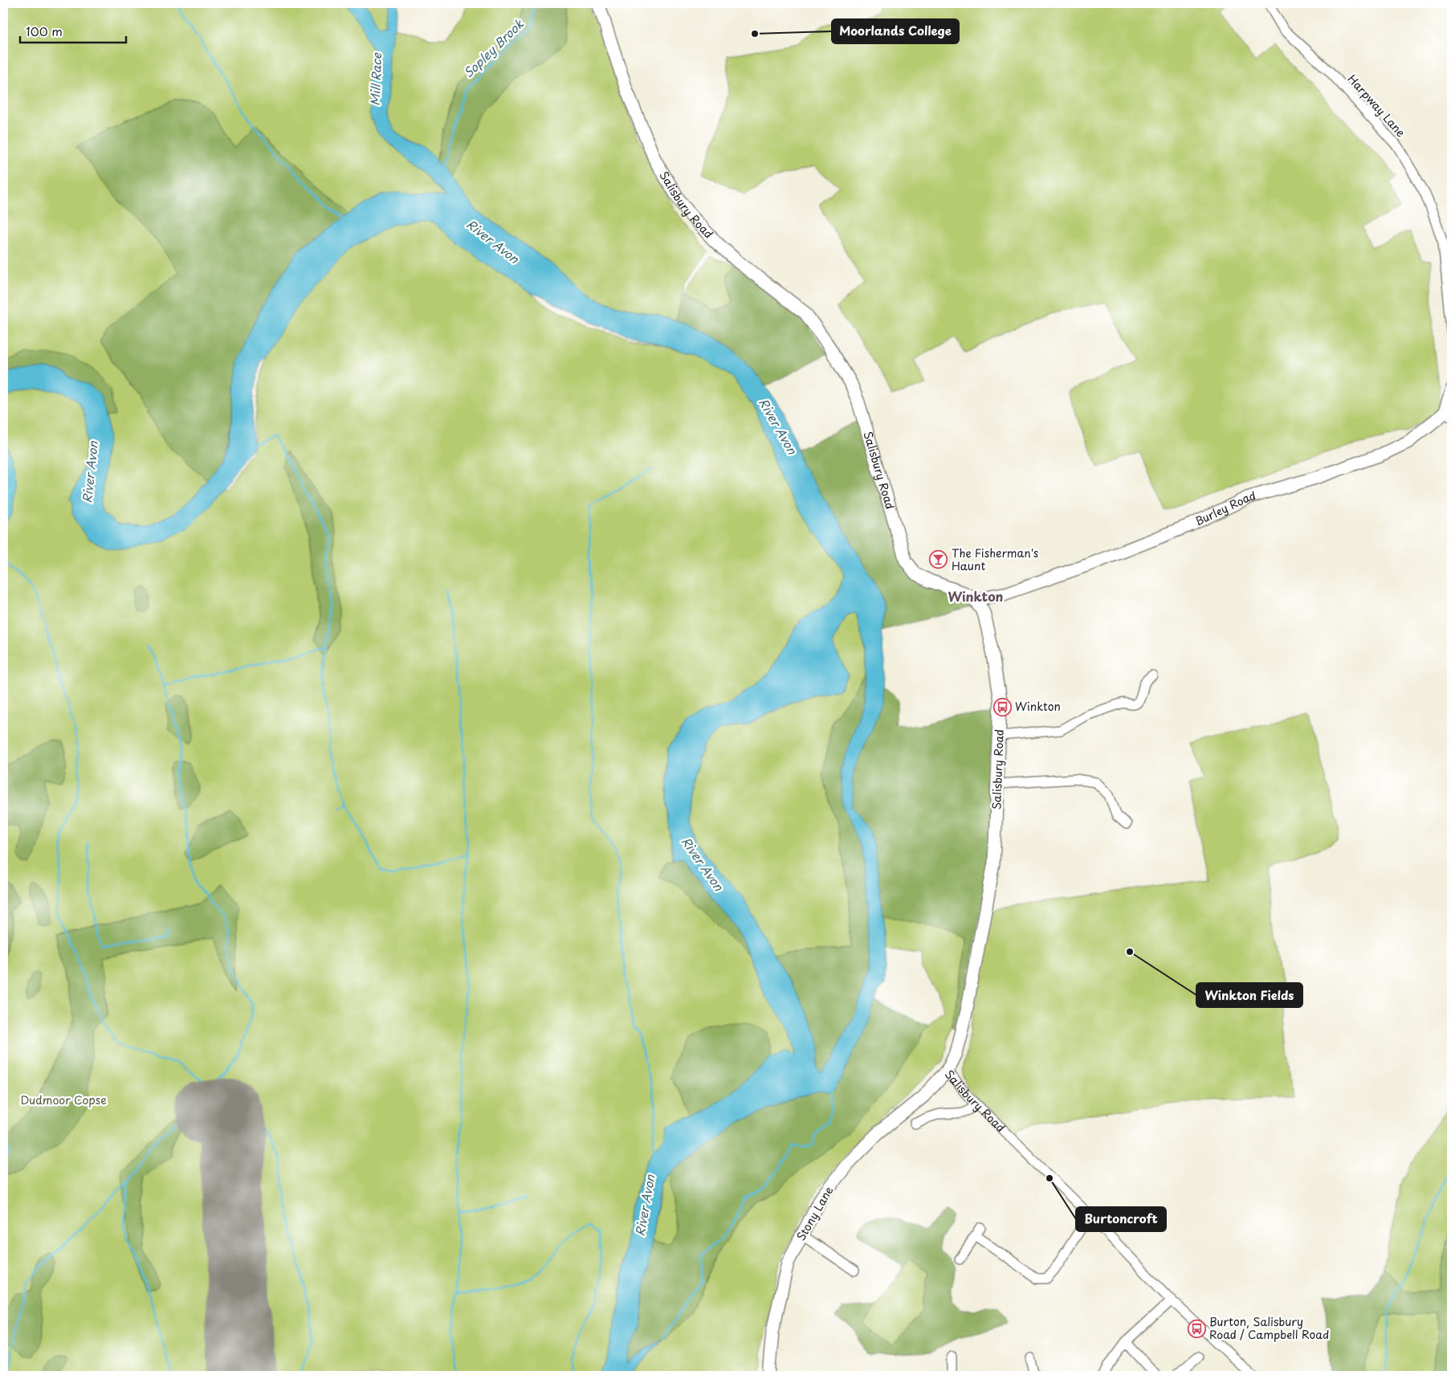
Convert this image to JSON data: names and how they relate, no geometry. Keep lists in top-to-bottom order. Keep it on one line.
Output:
{"streets":{"main road":["Salisbury Road","Burley Road","Stony Lane"],"street":["Harpway Lane"]},"crossings":[["Salisbury Road","Burley Road"],["Salisbury Road","Stony Lane"]],"districts":["Winkton"],"water":["Sopley Brook","Mill Race","River Avon"],"parks":["Dudmoor Copse"],"places":{"other":["Moorlands College","Winkton Fields","Burtoncroft"],"bar":["The Fisherman's Haunt"],"bus stop":["Winkton","Burton, Salisbury Road / Campbell Road"]},"scale_bar":"100 m"}
